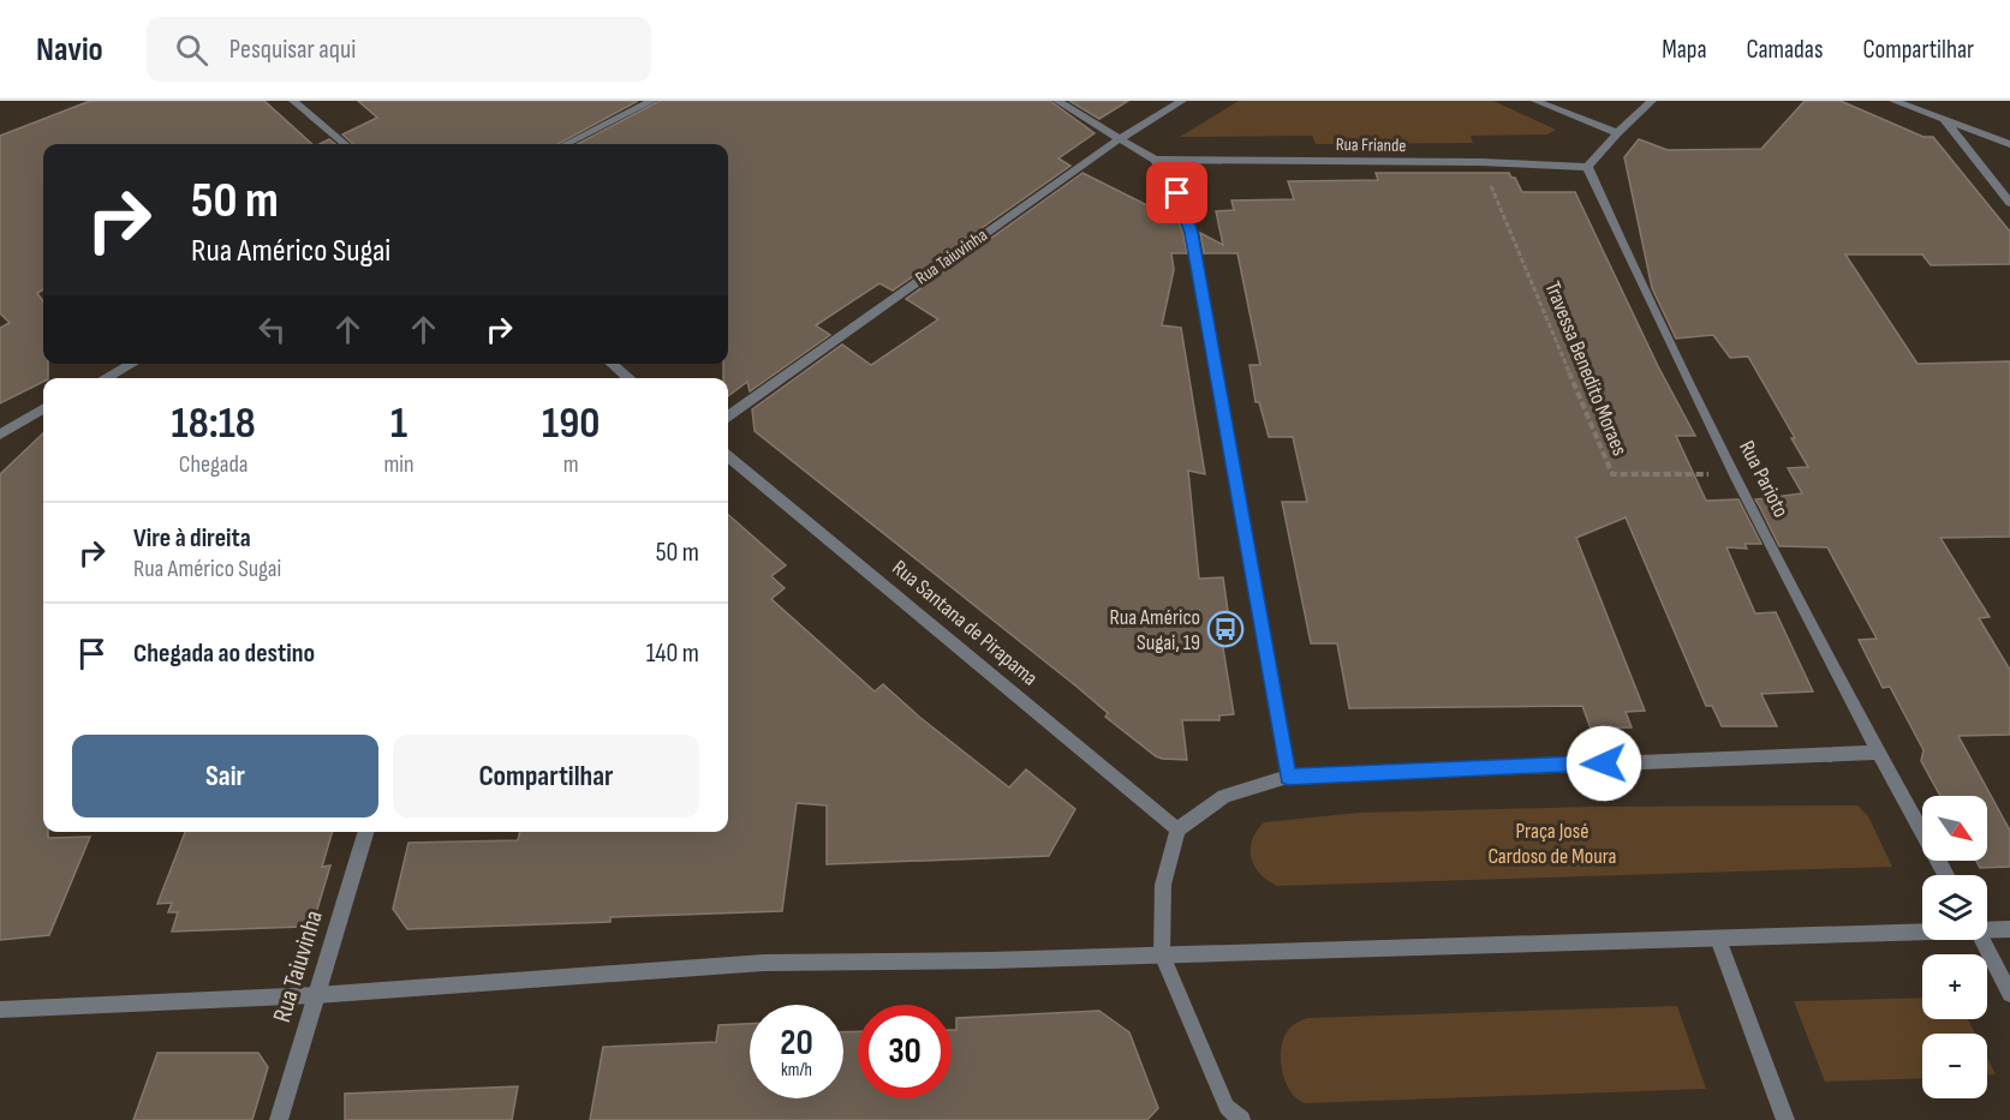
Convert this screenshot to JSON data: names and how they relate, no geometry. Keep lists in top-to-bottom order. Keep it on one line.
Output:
{"streets":{"street":["Rua Friande","Rua Taiuvinha","Rua Parioto","Rua Santana de Pirapama"],"path":["Travessa Benedito Moraes"]},"crossings":[["Rua Friande","Travessa Benedito Moraes"],["Rua Friande","Rua Parioto"],["Travessa Benedito Moraes","Rua Parioto"]],"parks":["Praça José Cardoso de Moura"],"places":{"bus stop":["Rua Américo Sugai, 19"]},"north":"bottom right","page":{"header":"Navio","search":"Pesquisar aqui","nav":["Mapa","Camadas","Compartilhar"],"turn":["50 m","Rua Américo Sugai"],"eta":["18:18","Chegada","1","min","190","m"],"list":[{"name":"Vire à direita","note":"Rua Américo Sugai","value":"50 m"},{"name":"Chegada ao destino","value":"140 m"}],"buttons":["Sair","Compartilhar"],"map_buttons":["+","−"],"speed":"20 km/h","limit":"30"}}
